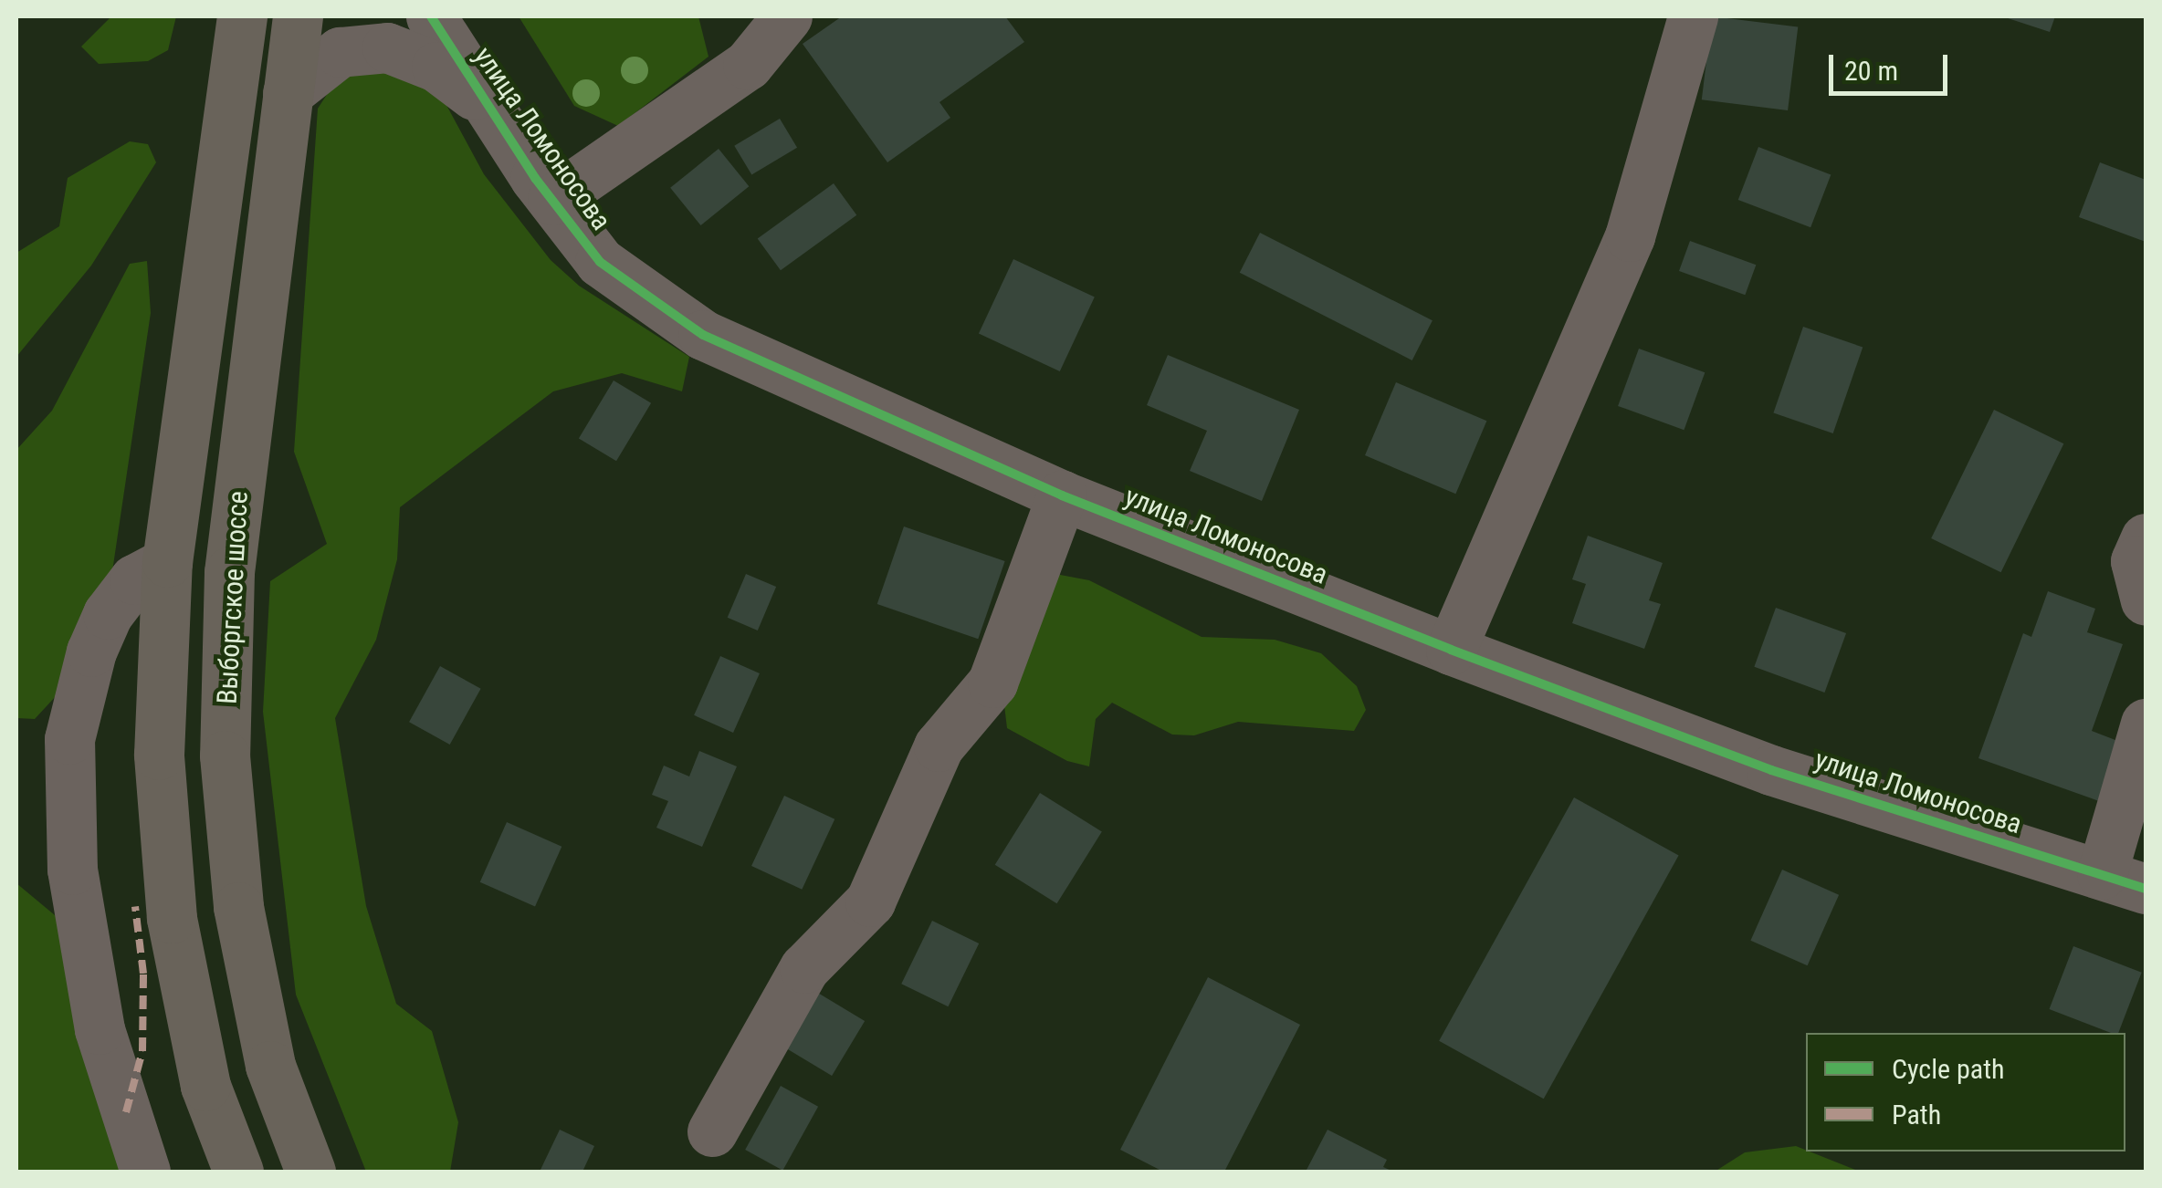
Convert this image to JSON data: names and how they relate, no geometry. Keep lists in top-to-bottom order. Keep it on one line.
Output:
{"streets":{"main road":["Выборгское шоссе"],"street":["улица Ломоносова"]},"crossings":[["улица Ломоносова","Выборгское шоссе"]],"legend":["Cycle path","Path"],"scale_bar":"20 m"}
